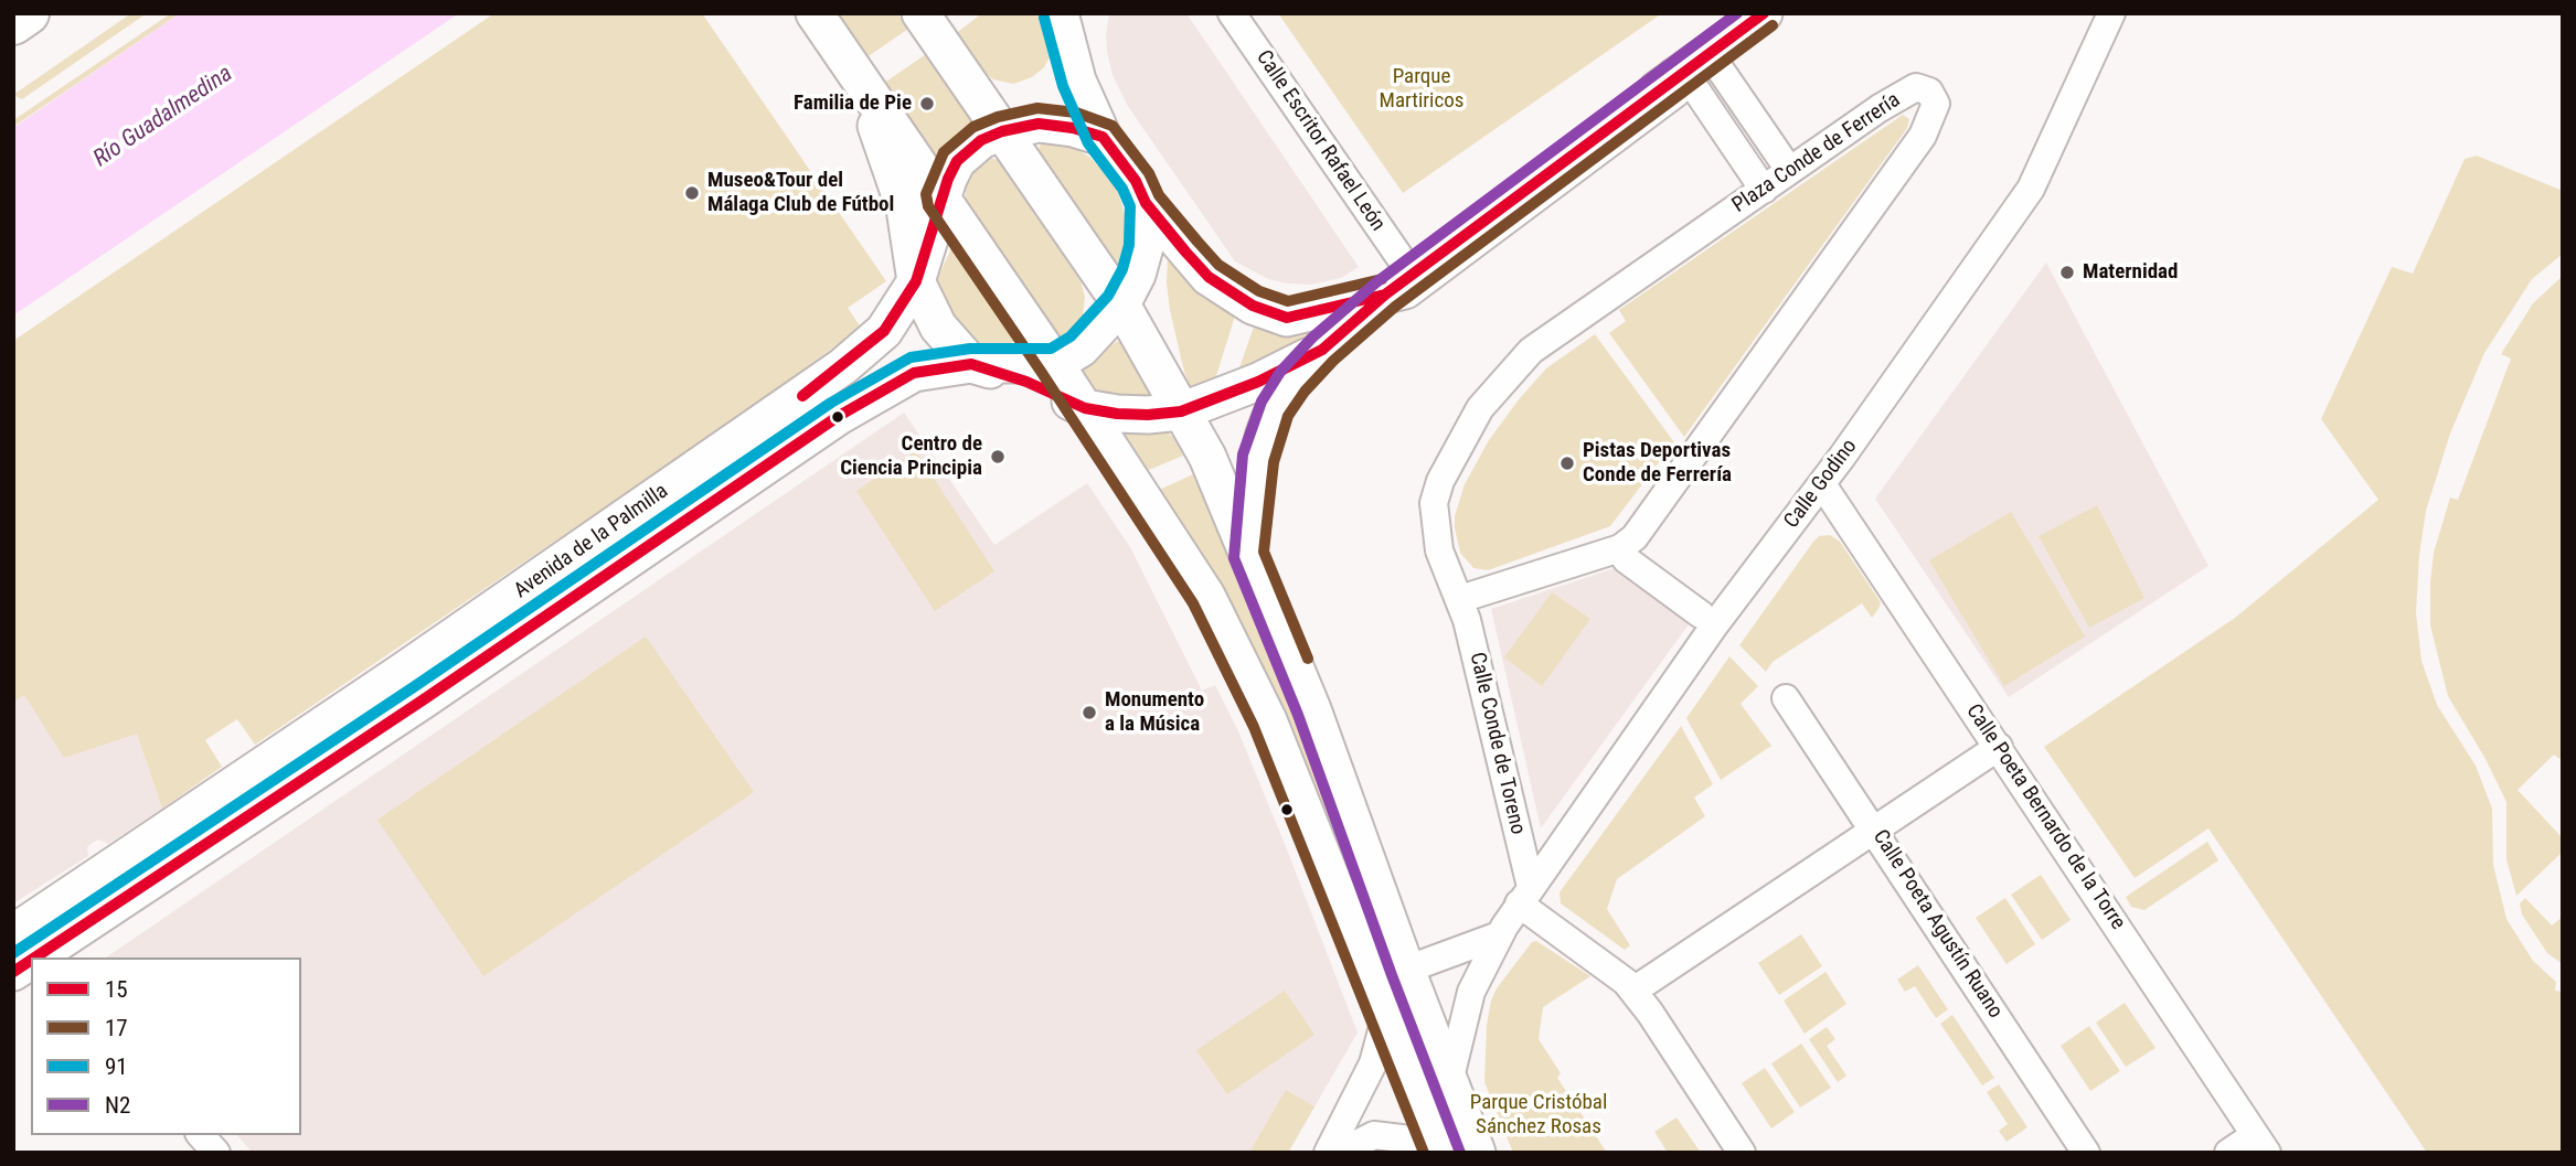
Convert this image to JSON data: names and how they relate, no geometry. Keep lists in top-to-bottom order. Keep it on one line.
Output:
{"streets":{"main road":["Avenida de la Palmilla"],"street":["Calle Escritor Rafael León","Plaza Conde de Ferrería","Calle Godino","Calle Conde de Toreno","Calle Poeta Bernardo de la Torre","Calle Poeta Agustín Ruano"]},"crossings":[["Plaza Conde de Ferrería","Calle Conde de Toreno"],["Calle Godino","Calle Conde de Toreno"],["Calle Godino","Calle Poeta Bernardo de la Torre"]],"water":["Río Guadalmedina"],"parks":["Parque Martiricos","Parque Cristóbal Sánchez Rosas"],"places":["Familia de Pie","Museo&Tour del Málaga Club de Fútbol","Maternidad","Centro de Ciencia Principia","Pistas Deportivas Conde de Ferrería","Monumento a la Música"],"lines":["transit line 15","transit line N2","transit line 91","transit line 17"],"legend":["15","17","91","N2"]}
